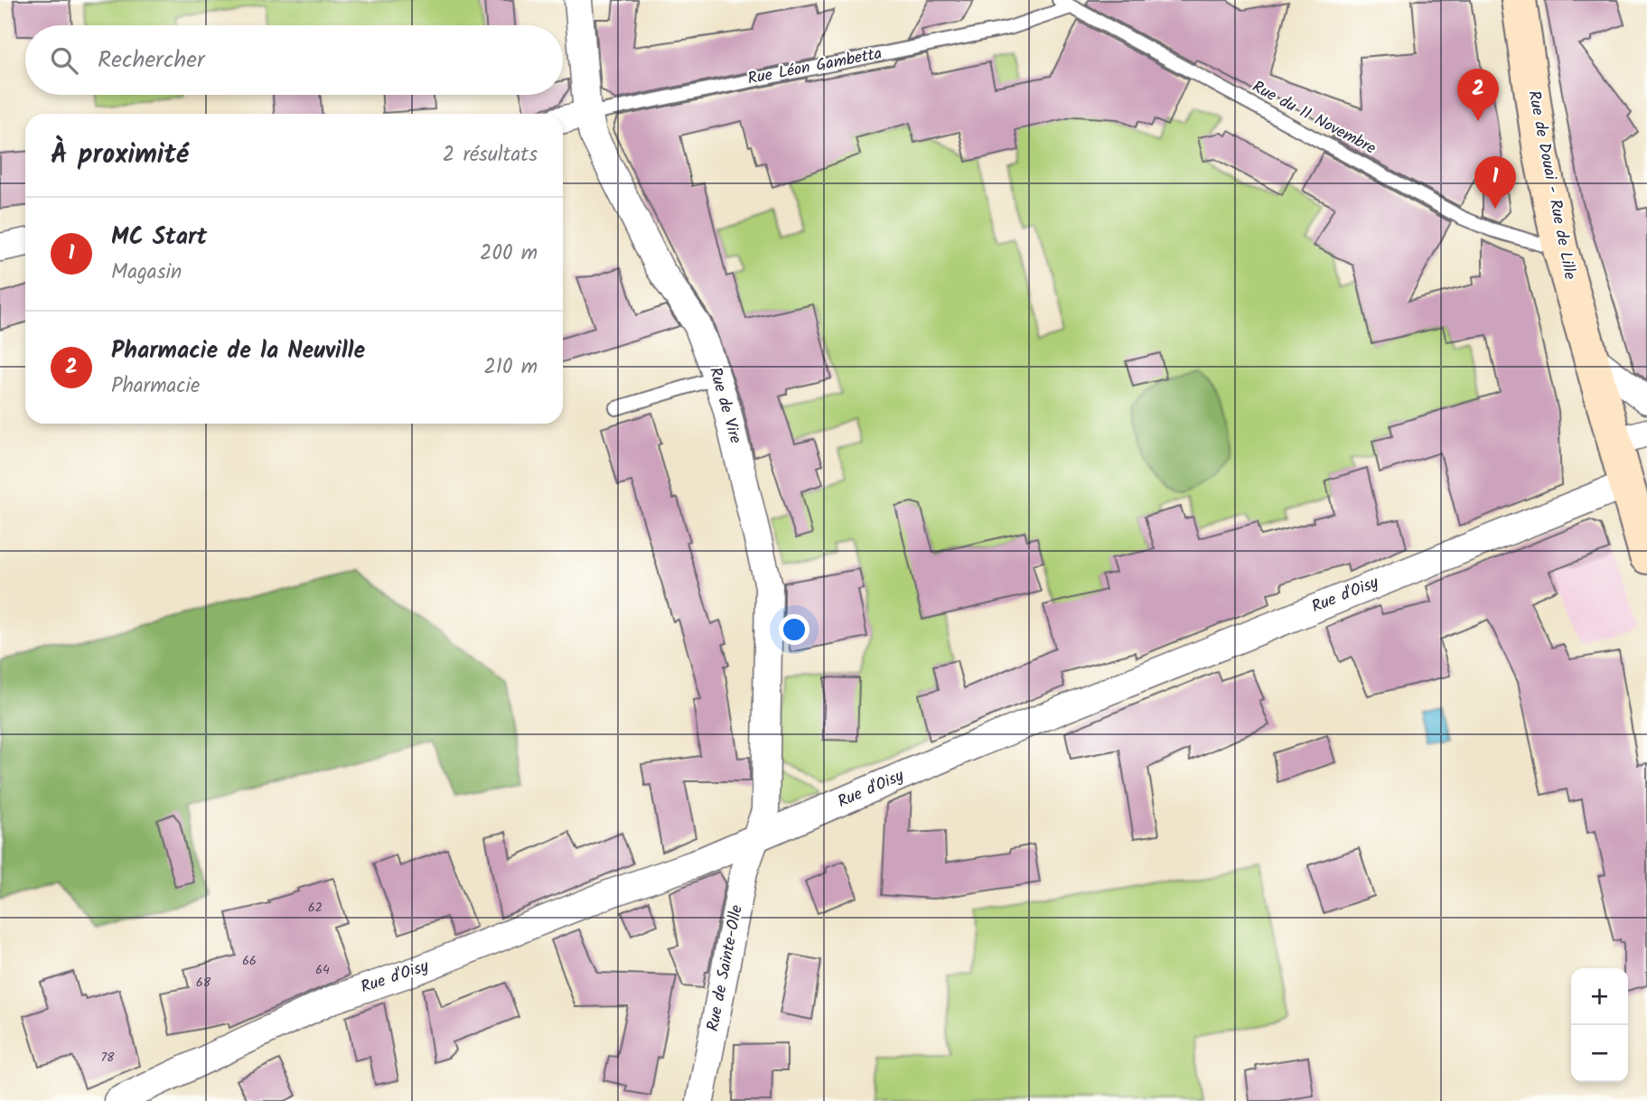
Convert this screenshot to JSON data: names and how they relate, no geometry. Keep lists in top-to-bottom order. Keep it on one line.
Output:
{"streets":{"main road":["Rue de Douai - Rue de Lille"],"street":["Rue Léon Gambetta","Rue de Vire","Rue d'Oisy","Rue de Sainte-Olle"],"lane":["Rue du 11 Novembre"]},"crossings":[["Rue Léon Gambetta","Rue du 11 Novembre"],["Rue Léon Gambetta","Rue de Vire"],["Rue du 11 Novembre","Rue de Douai - Rue de Lille"],["Rue de Douai - Rue de Lille","Rue d'Oisy"],["Rue de Vire","Rue d'Oisy"],["Rue de Vire","Rue de Sainte-Olle"],["Rue d'Oisy","Rue de Sainte-Olle"]],"house_numbers":["62","66","64","68","78"],"page":{"search":"Rechercher","pins":["2","1"],"heading":["À proximité","2 résultats"],"list":[{"mark":"1","name":"MC Start","note":"Magasin","value":"200 m"},{"mark":"2","name":"Pharmacie de la Neuville","note":"Pharmacie","value":"210 m"}],"map_buttons":["+","−"]}}
